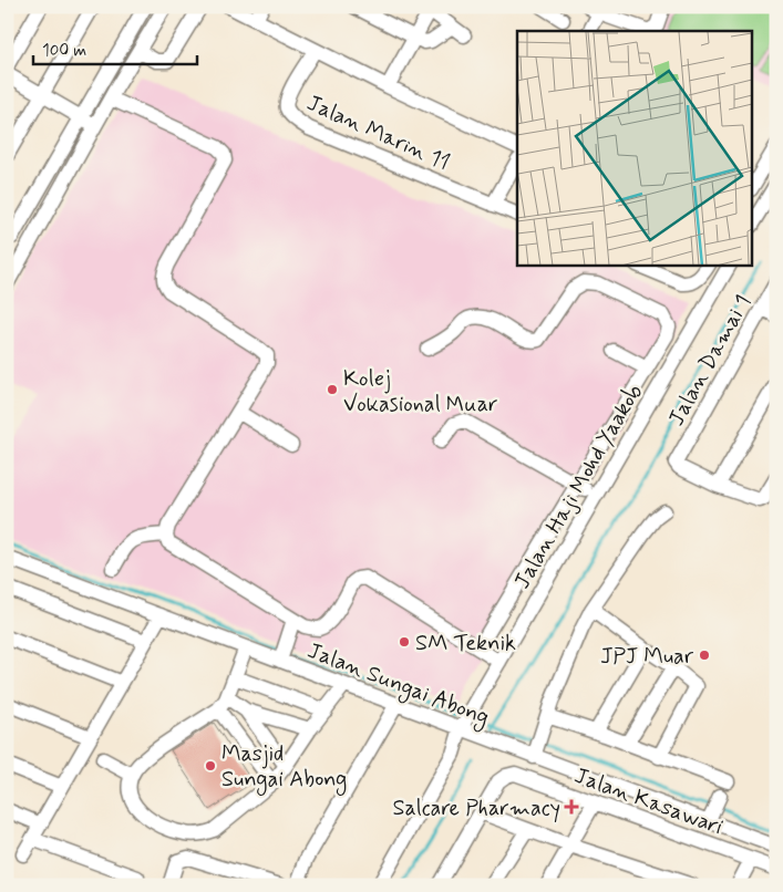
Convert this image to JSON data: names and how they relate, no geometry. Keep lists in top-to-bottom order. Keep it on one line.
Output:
{"streets":{"street":["Jalan Marin 11","Jalan Damai 1","Jalan Haji Mohd Yaakob","Jalan Sungai Abong","Jalan Kasawari"]},"crossings":[["Jalan Haji Mohd Yaakob","Jalan Sungai Abong"]],"places":{"other":["Kolej Vokasional Muar","SM Teknik","JPJ Muar","Masjid Sungai Abong"],"health":["Salcare Pharmacy"]},"scale_bar":"100 m"}
